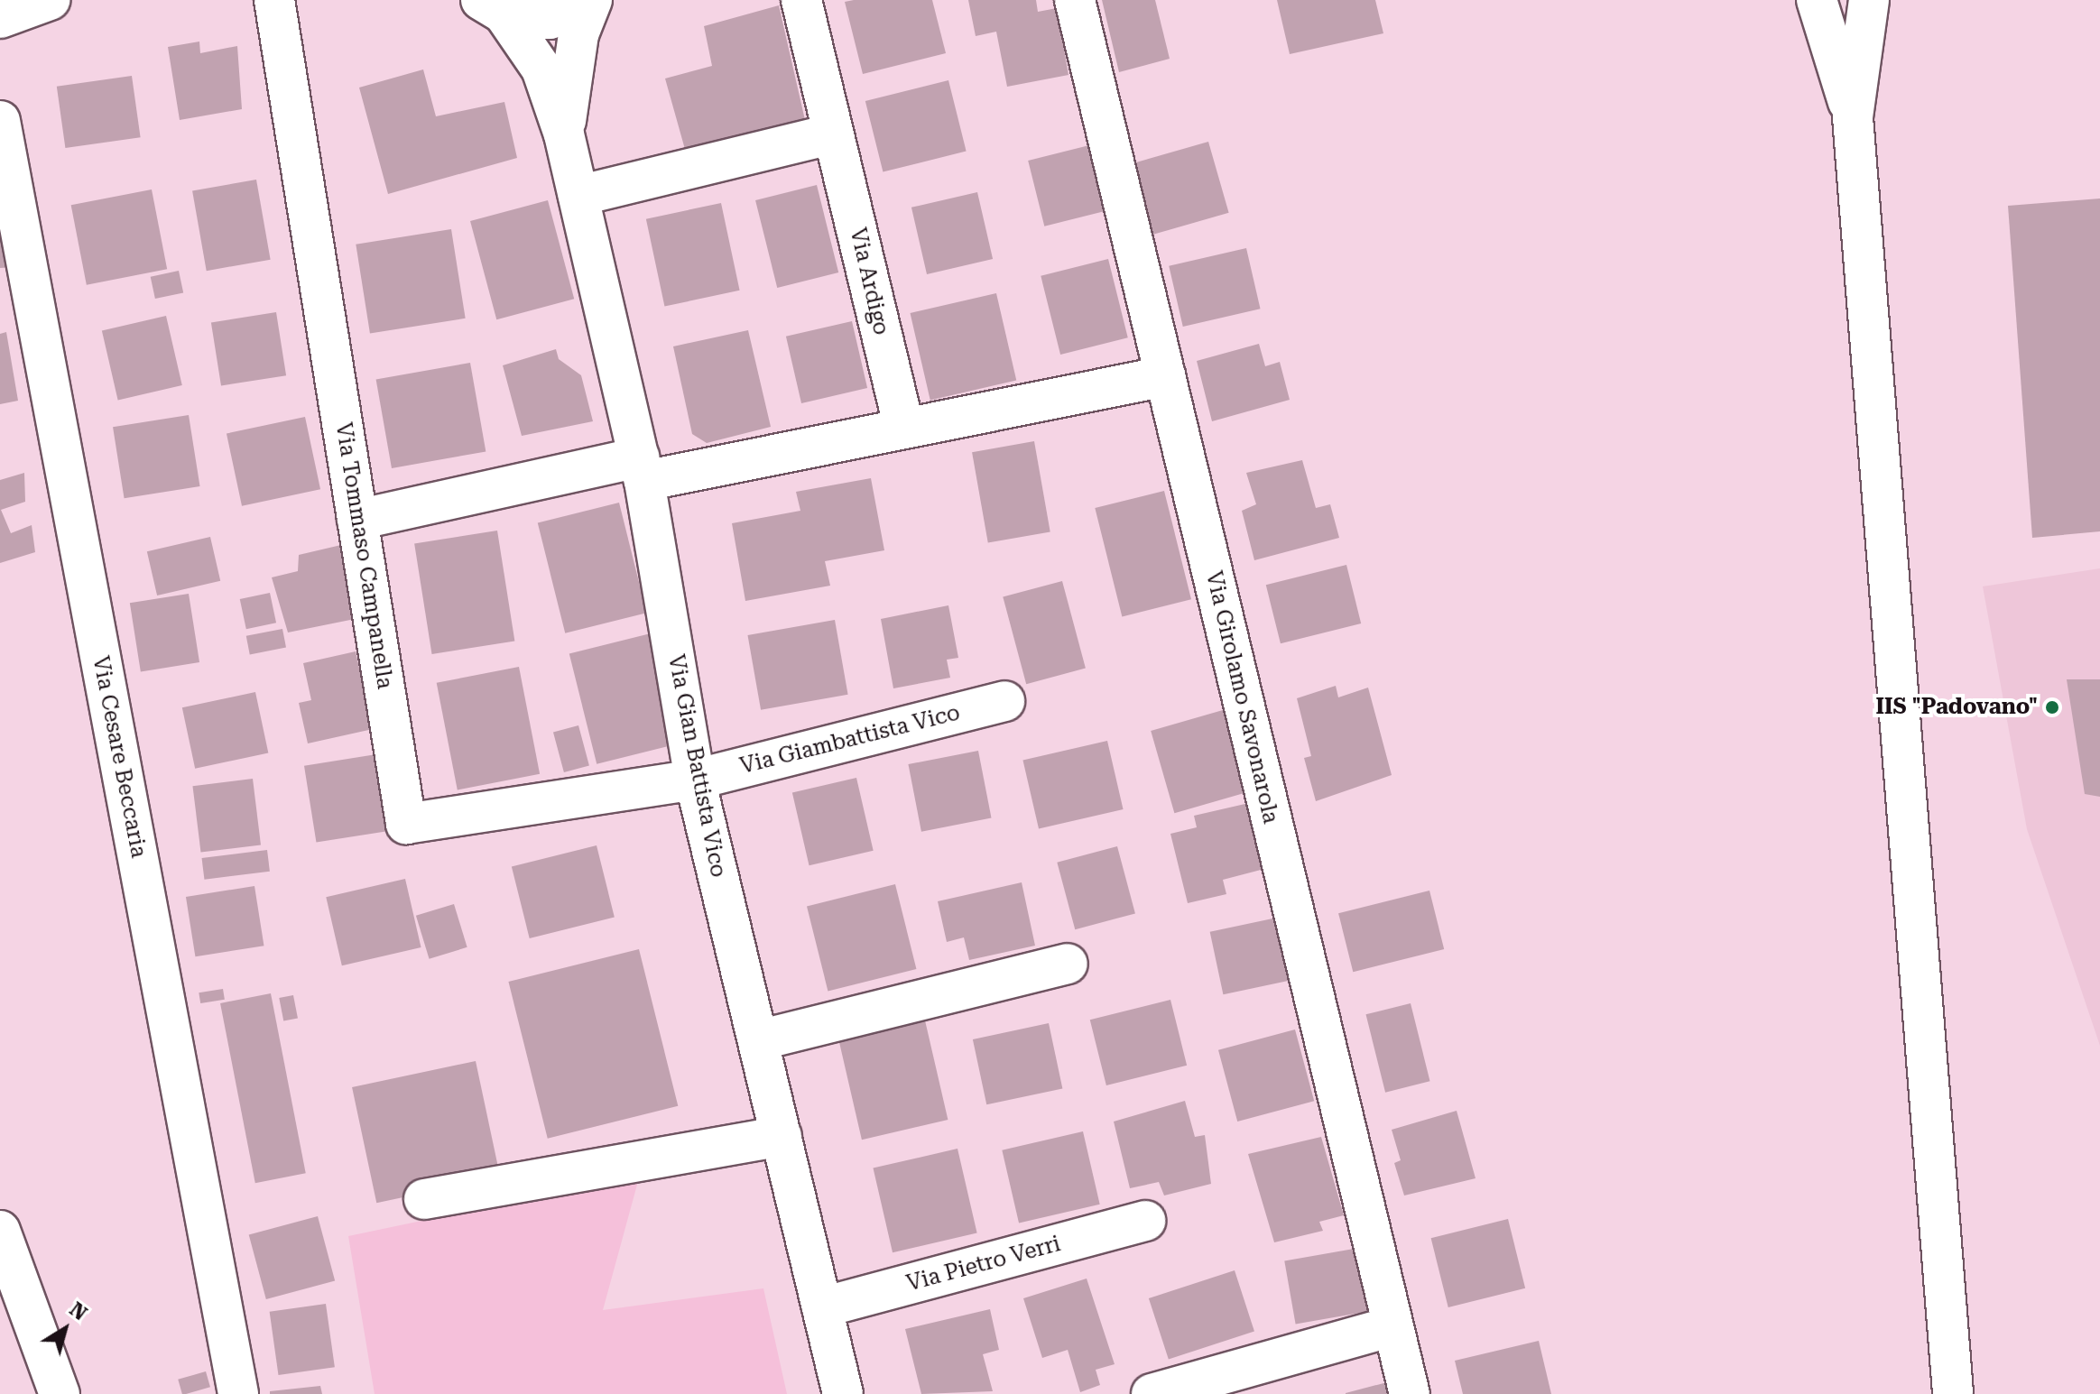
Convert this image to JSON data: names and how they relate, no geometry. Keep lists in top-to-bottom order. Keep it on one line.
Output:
{"streets":{"street":["Via Ardigo","Via Tommaso Campanella","Via Girolamo Savonarola","Via Giambattista Vico","Via Cesare Beccaria","Via Gian Battista Vico","Via Pietro Verri"]},"crossings":[["Via Tommaso Campanella","Via Giambattista Vico"],["Via Tommaso Campanella","Via Gian Battista Vico"],["Via Giambattista Vico","Via Gian Battista Vico"],["Via Gian Battista Vico","Via Pietro Verri"]],"places":["IIS \"Padovano\""],"north":"top right"}
